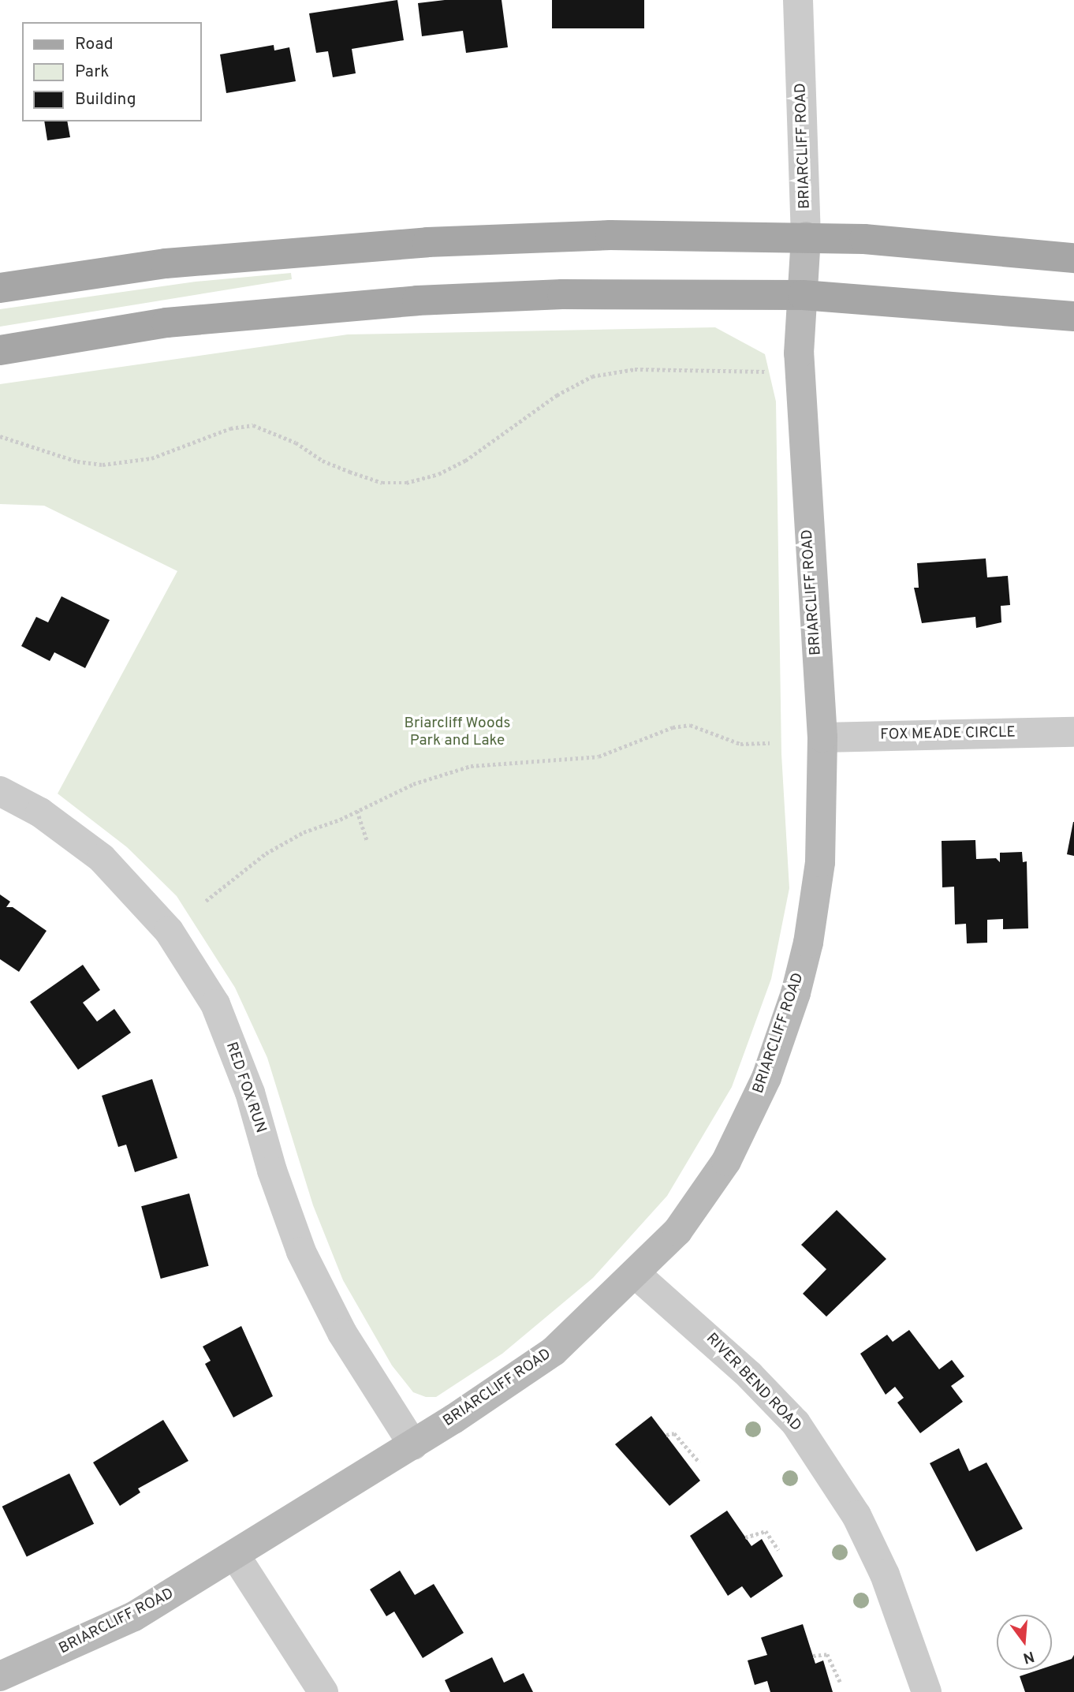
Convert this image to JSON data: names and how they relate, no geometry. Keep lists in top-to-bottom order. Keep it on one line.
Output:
{"streets":{"street":["BRIARCLIFF ROAD","FOX MEADE CIRCLE","RED FOX RUN","RIVER BEND ROAD"]},"crossings":[["BRIARCLIFF ROAD","FOX MEADE CIRCLE"],["BRIARCLIFF ROAD","RED FOX RUN"],["BRIARCLIFF ROAD","RIVER BEND ROAD"]],"parks":["Briarcliff Woods Park and Lake"],"legend":["Road","Park","Building"],"north":"bottom"}
